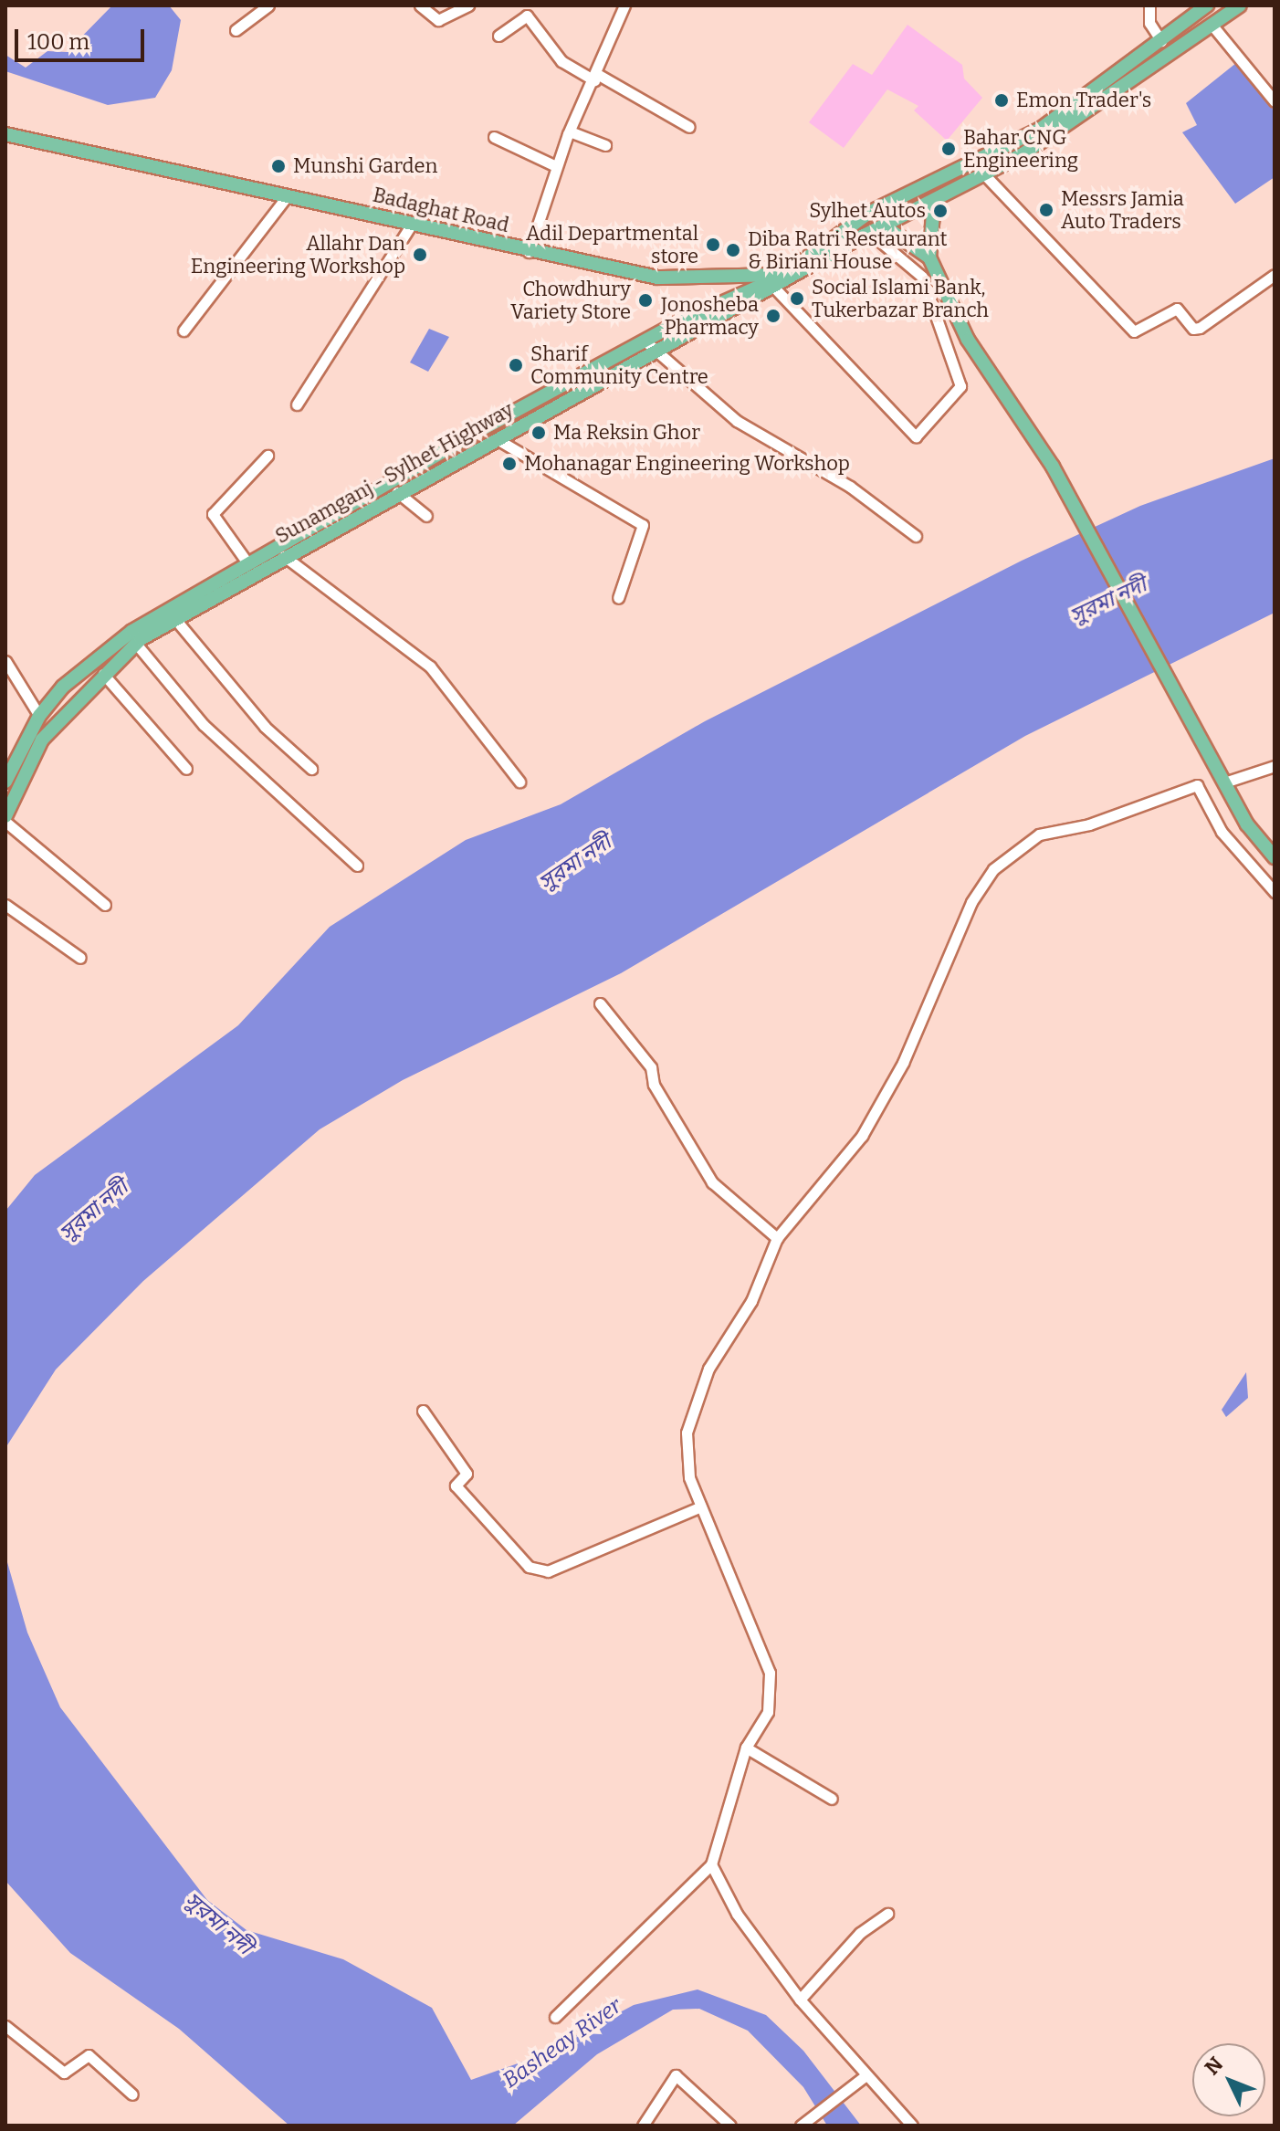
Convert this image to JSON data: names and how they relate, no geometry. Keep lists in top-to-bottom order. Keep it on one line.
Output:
{"streets":{"main road":["Badaghat Road","Sunamganj - Sylhet Highway"]},"crossings":[["Badaghat Road","Sunamganj - Sylhet Highway"]],"water":["সুরমা নদী","Basheay River"],"places":["Emon Trader's","Bahar CNG Engineering","Munshi Garden","Messrs Jamia Auto Traders","Sylhet Autos","Adil Departmental store","Diba Ratri Restaurant & Biriani House","Allahr Dan Engineering Workshop","Social Islami Bank, Tukerbazar Branch","Chowdhury Variety Store","Jonosheba Pharmacy","Sharif Community Centre","Ma Reksin Ghor","Mohanagar Engineering Workshop"],"scale_bar":"100 m","north":"top left"}
